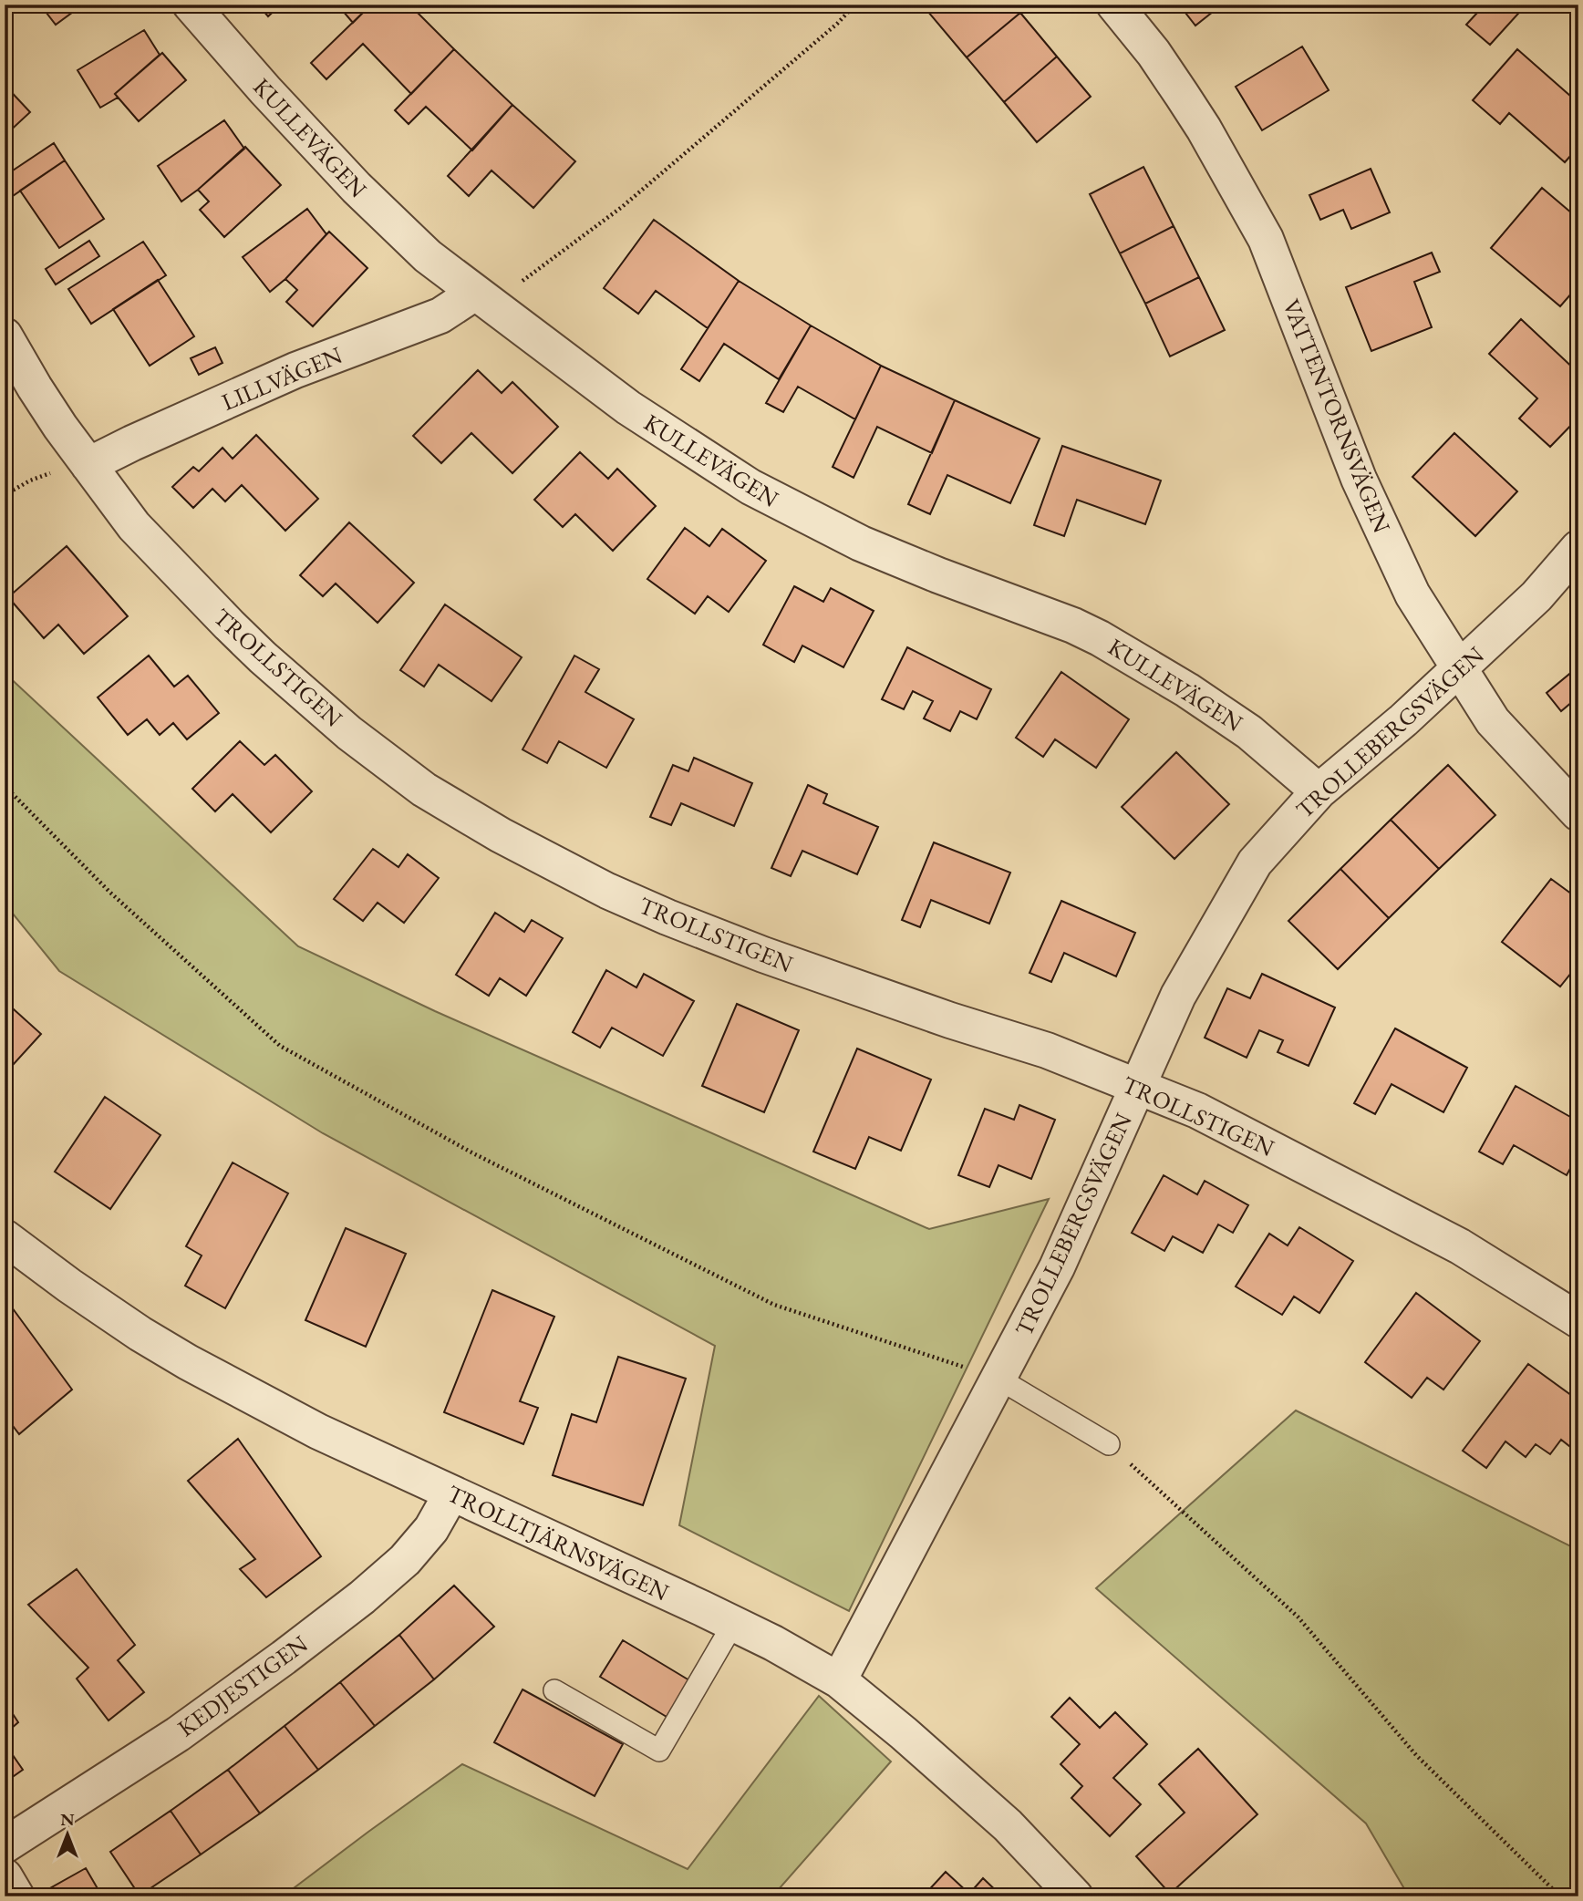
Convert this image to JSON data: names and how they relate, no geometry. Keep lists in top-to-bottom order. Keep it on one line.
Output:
{"streets":{"street":["KULLEVÄGEN","LILLVÄGEN","VATTENTORNSVÄGEN","TROLLSTIGEN","TROLLEBERGSVÄGEN","TROLLTJÄRNSVÄGEN","KEDJESTIGEN"]},"crossings":[["KULLEVÄGEN","LILLVÄGEN"],["KULLEVÄGEN","TROLLEBERGSVÄGEN"],["LILLVÄGEN","TROLLSTIGEN"],["VATTENTORNSVÄGEN","TROLLEBERGSVÄGEN"],["TROLLSTIGEN","TROLLEBERGSVÄGEN"],["TROLLEBERGSVÄGEN","TROLLTJÄRNSVÄGEN"],["TROLLTJÄRNSVÄGEN","KEDJESTIGEN"]],"north":"top"}
